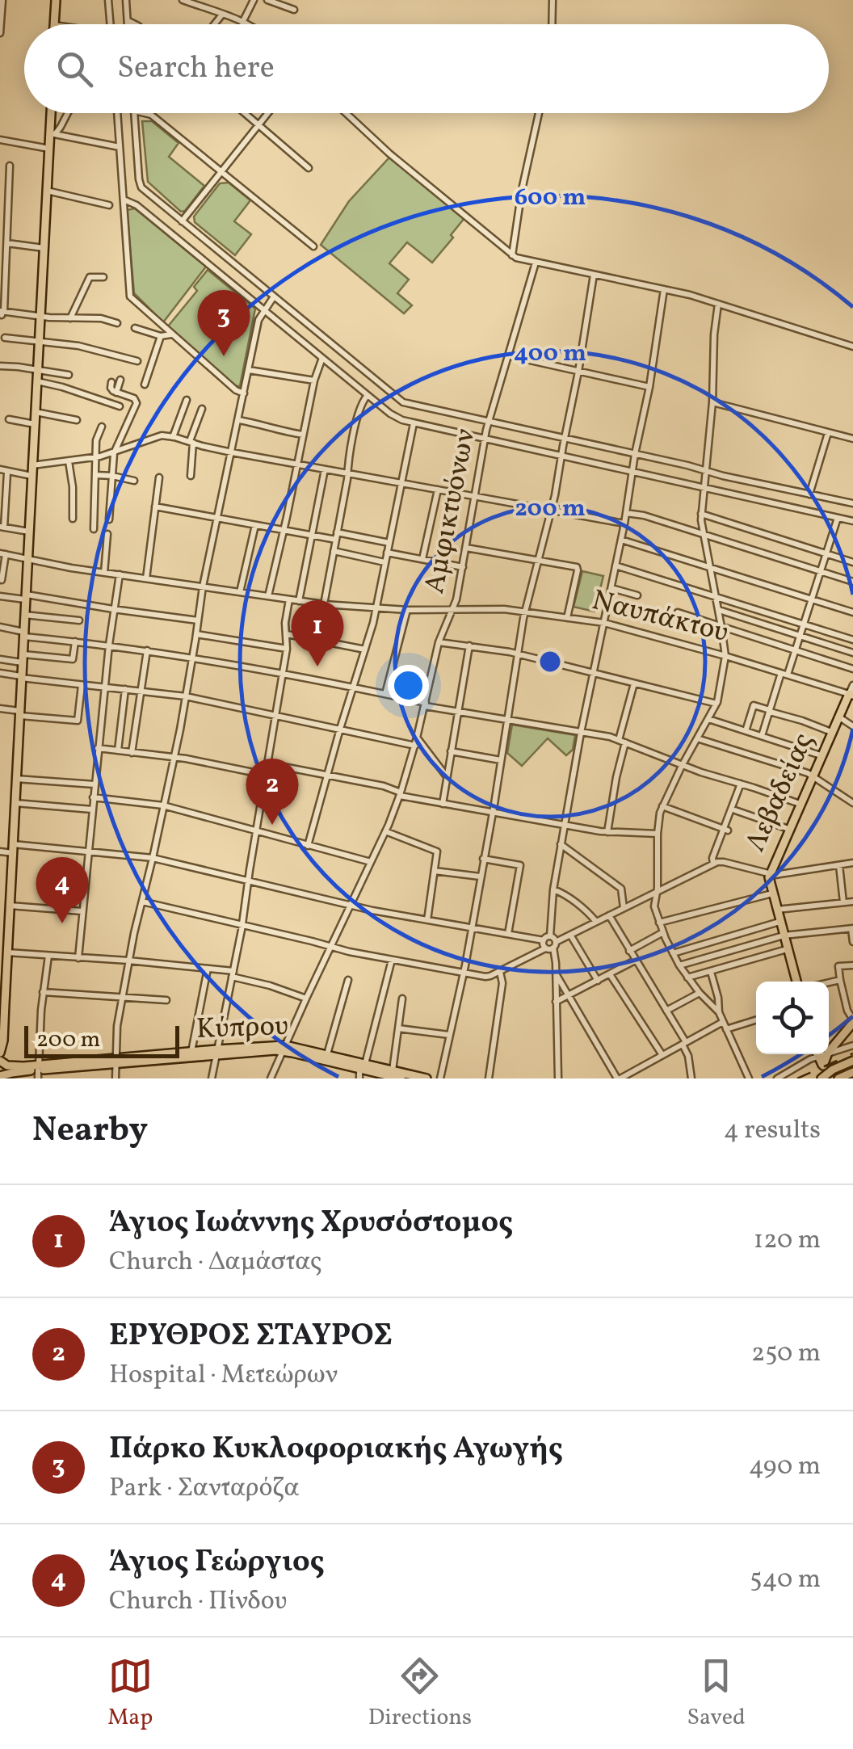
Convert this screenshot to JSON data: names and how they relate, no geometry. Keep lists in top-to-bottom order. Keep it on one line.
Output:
{"streets":{"main road":["Λεβαδείας","Κύπρου"],"street":["Αμφικτυόνων","Ναυπάκτου"]},"crossings":[["Αμφικτυόνων","Ναυπάκτου"],["Αμφικτυόνων","Κύπρου"],["Ναυπάκτου","Λεβαδείας"]],"scale_bar":"200 m","page":{"search":"Search here","pins":["3","1","2","4"],"scale":"200 m","heading":["Nearby","4 results"],"list":[{"mark":"1","name":"Άγιος Ιωάννης Χρυσόστομος","note":"Church · Δαμάστας","value":"120 m"},{"mark":"2","name":"ΕΡΥΘΡΟΣ ΣΤΑΥΡΟΣ","note":"Hospital · Μετεώρων","value":"250 m"},{"mark":"3","name":"Πάρκο Κυκλοφοριακής Αγωγής","note":"Park · Σανταρόζα","value":"490 m"},{"mark":"4","name":"Άγιος Γεώργιος","note":"Church · Πίνδου","value":"540 m"}],"nav":["Map","Directions","Saved"]},"rings":["600 m","400 m","200 m"]}
